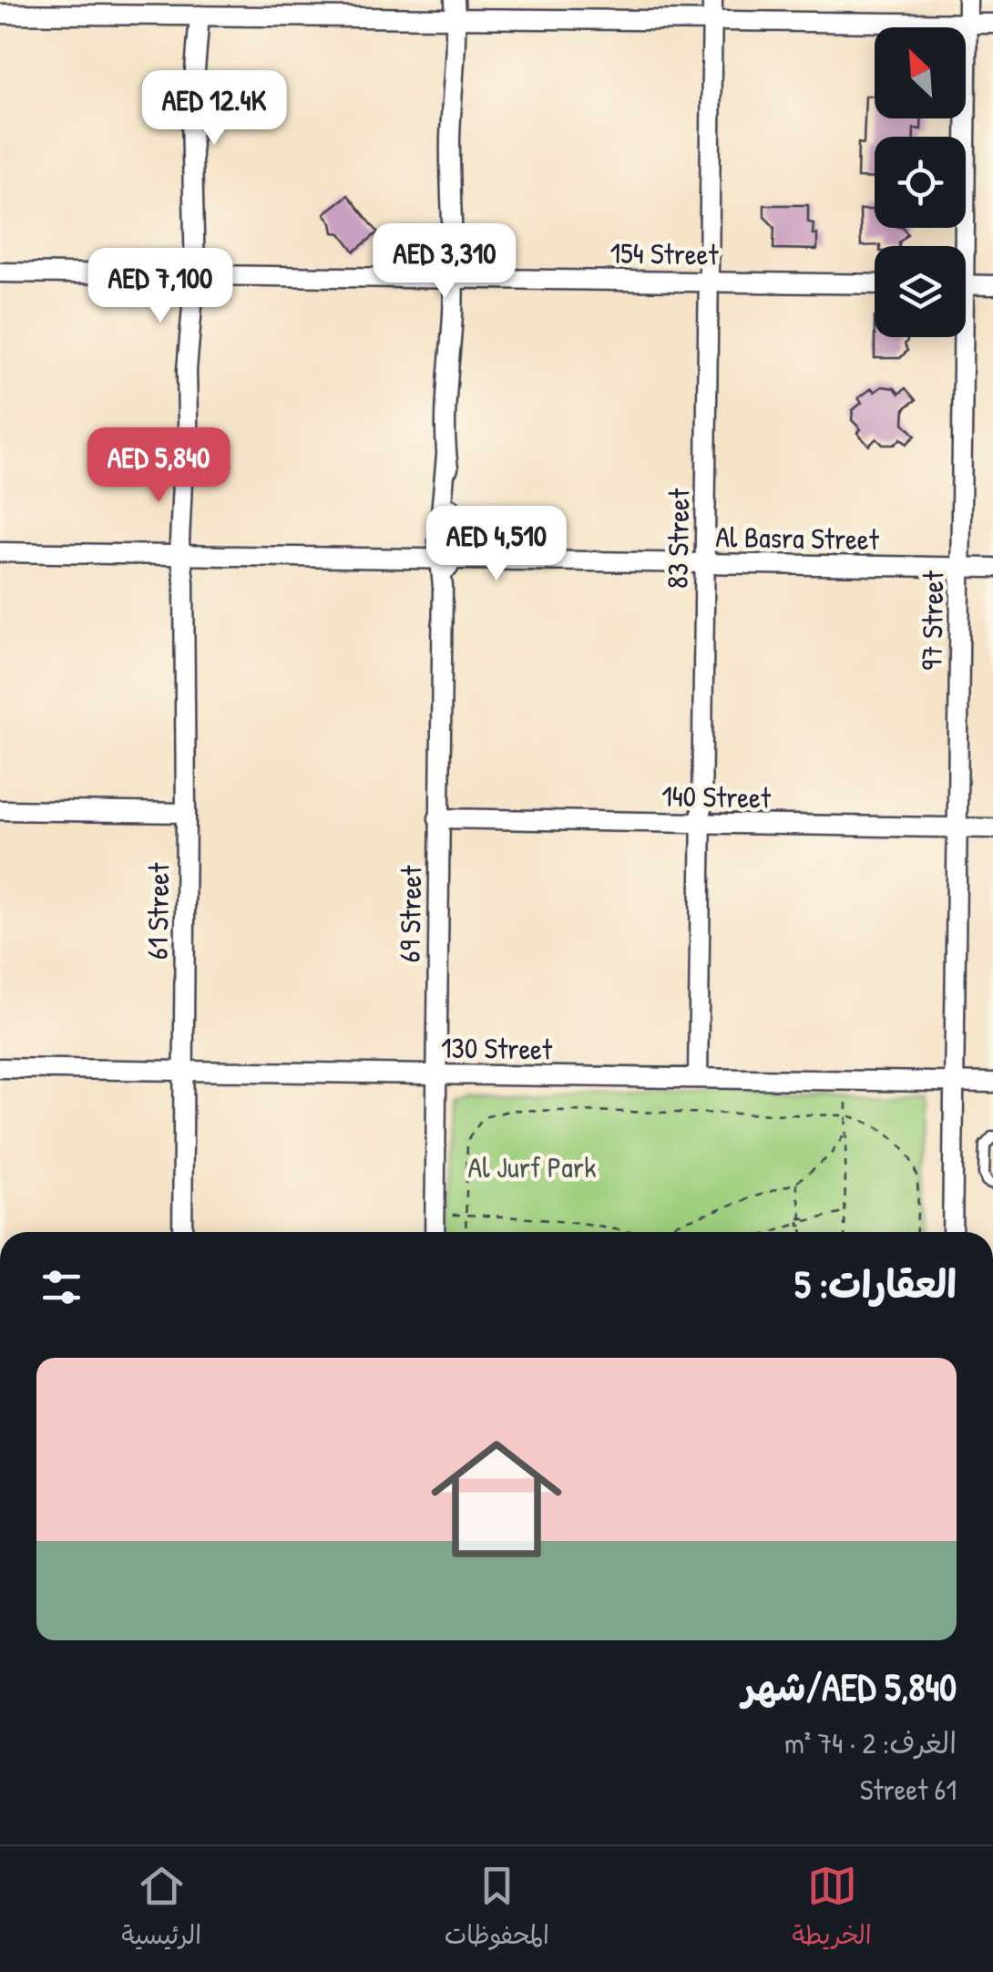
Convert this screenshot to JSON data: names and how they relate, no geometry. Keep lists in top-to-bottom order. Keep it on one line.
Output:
{"streets":{"street":["154 Street","Al Basra Street","83 Street","97 Street","140 Street","61 Street","69 Street","130 Street"]},"crossings":[["154 Street","83 Street"],["154 Street","61 Street"],["154 Street","69 Street"],["Al Basra Street","83 Street"],["Al Basra Street","97 Street"],["Al Basra Street","61 Street"],["Al Basra Street","69 Street"],["83 Street","140 Street"],["83 Street","130 Street"],["97 Street","140 Street"],["97 Street","130 Street"],["140 Street","69 Street"],["61 Street","130 Street"],["69 Street","130 Street"]],"parks":["Al Jurf Park"],"north":"top left","page":{"price":["AED 12.4K","AED 3,310","AED 7,100","AED 5,840","AED 4,510"],"heading":"العقارات: 5","list":[{"name":"AED 5,840/شهر","note":"الغرف: 2 · 74 m² · 61 Street"}],"tabs":["الخريطة","المحفوظات","الرئيسية"]}}
